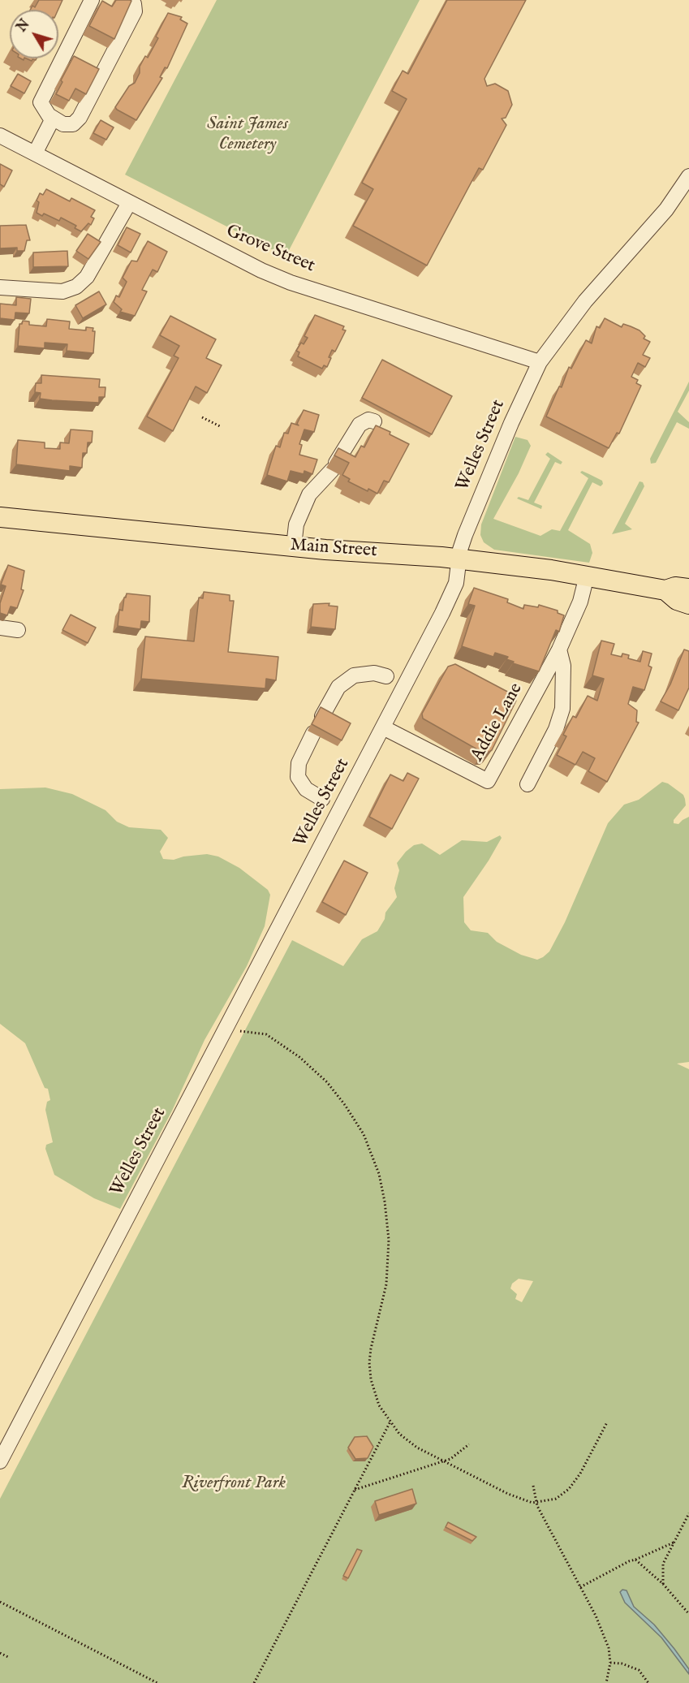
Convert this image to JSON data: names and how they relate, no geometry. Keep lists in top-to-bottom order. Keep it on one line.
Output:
{"streets":{"main road":["Main Street"],"street":["Grove Street","Welles Street","Addie Lane"]},"crossings":[["Grove Street","Welles Street"],["Welles Street","Main Street"],["Welles Street","Addie Lane"],["Main Street","Addie Lane"]],"parks":["Saint James Cemetery","Riverfront Park"],"north":"top left"}
